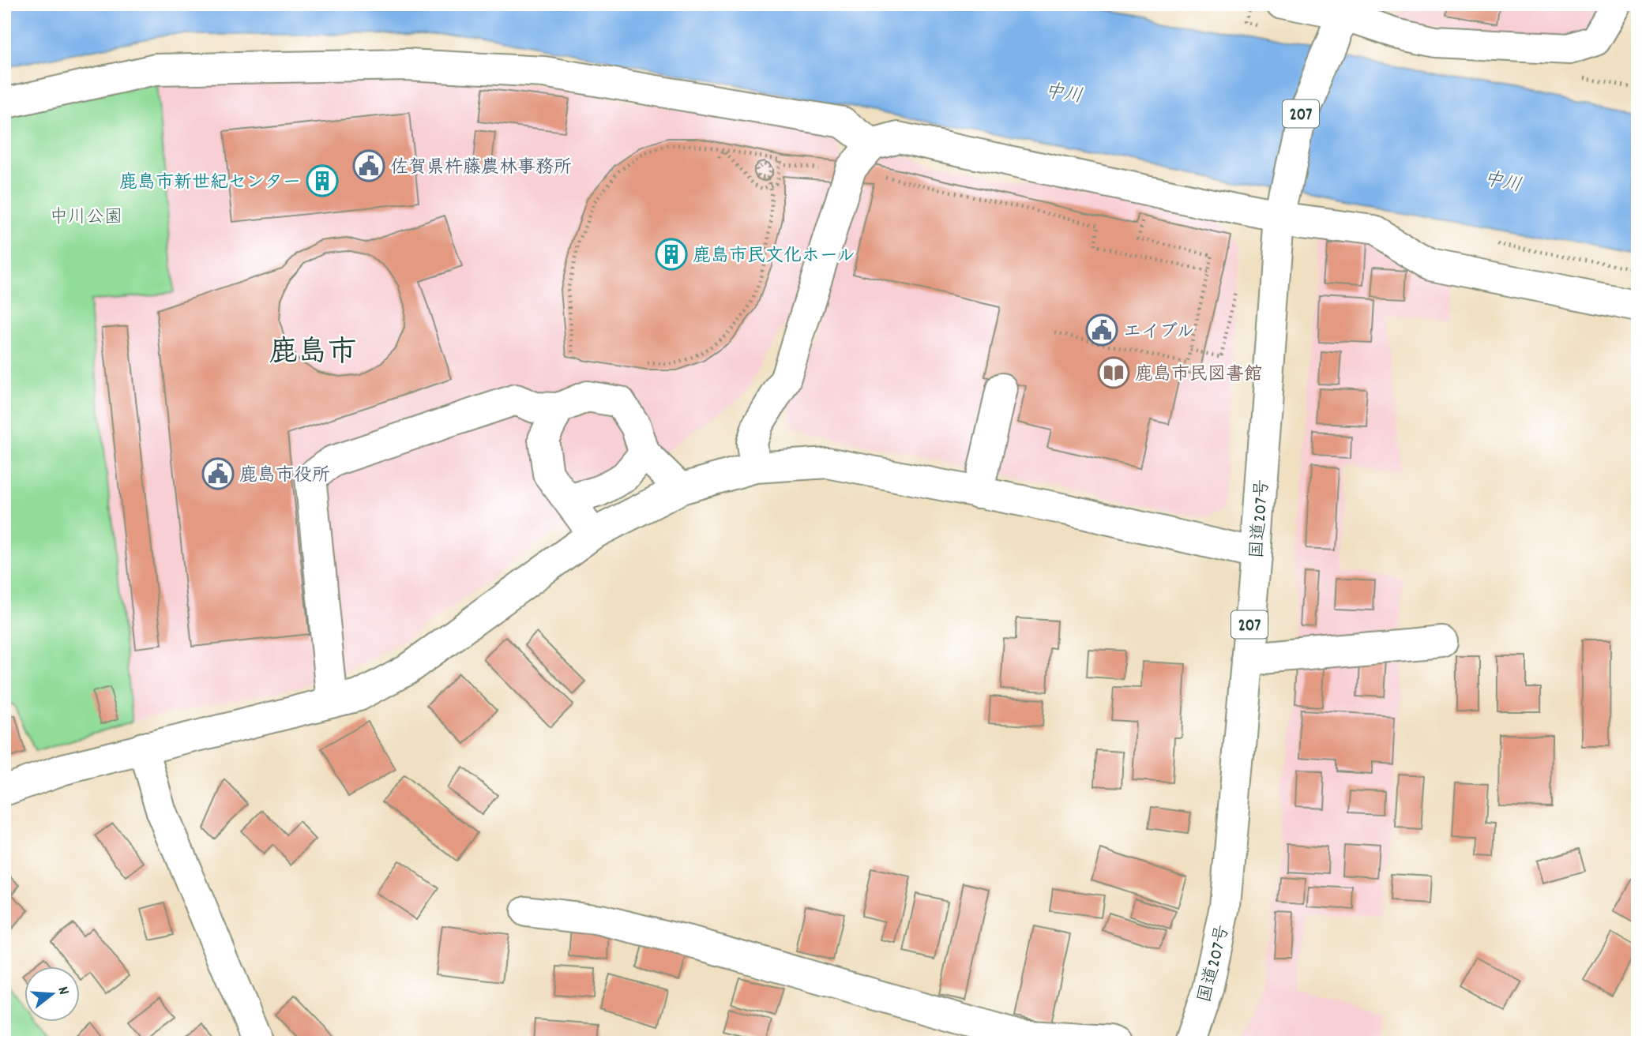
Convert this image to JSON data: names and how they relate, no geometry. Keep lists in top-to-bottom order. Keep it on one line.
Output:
{"streets":{"main road":["207","国道207号"]},"districts":["鹿島市"],"water":["中川"],"parks":["中川公園"],"places":{"public building":["佐賀県杵藤農林事務所","エイブル","鹿島市役所"],"building":["鹿島市新世紀センター","鹿島市民文化ホール"],"library":["鹿島市民図書館"]},"north":"right"}
